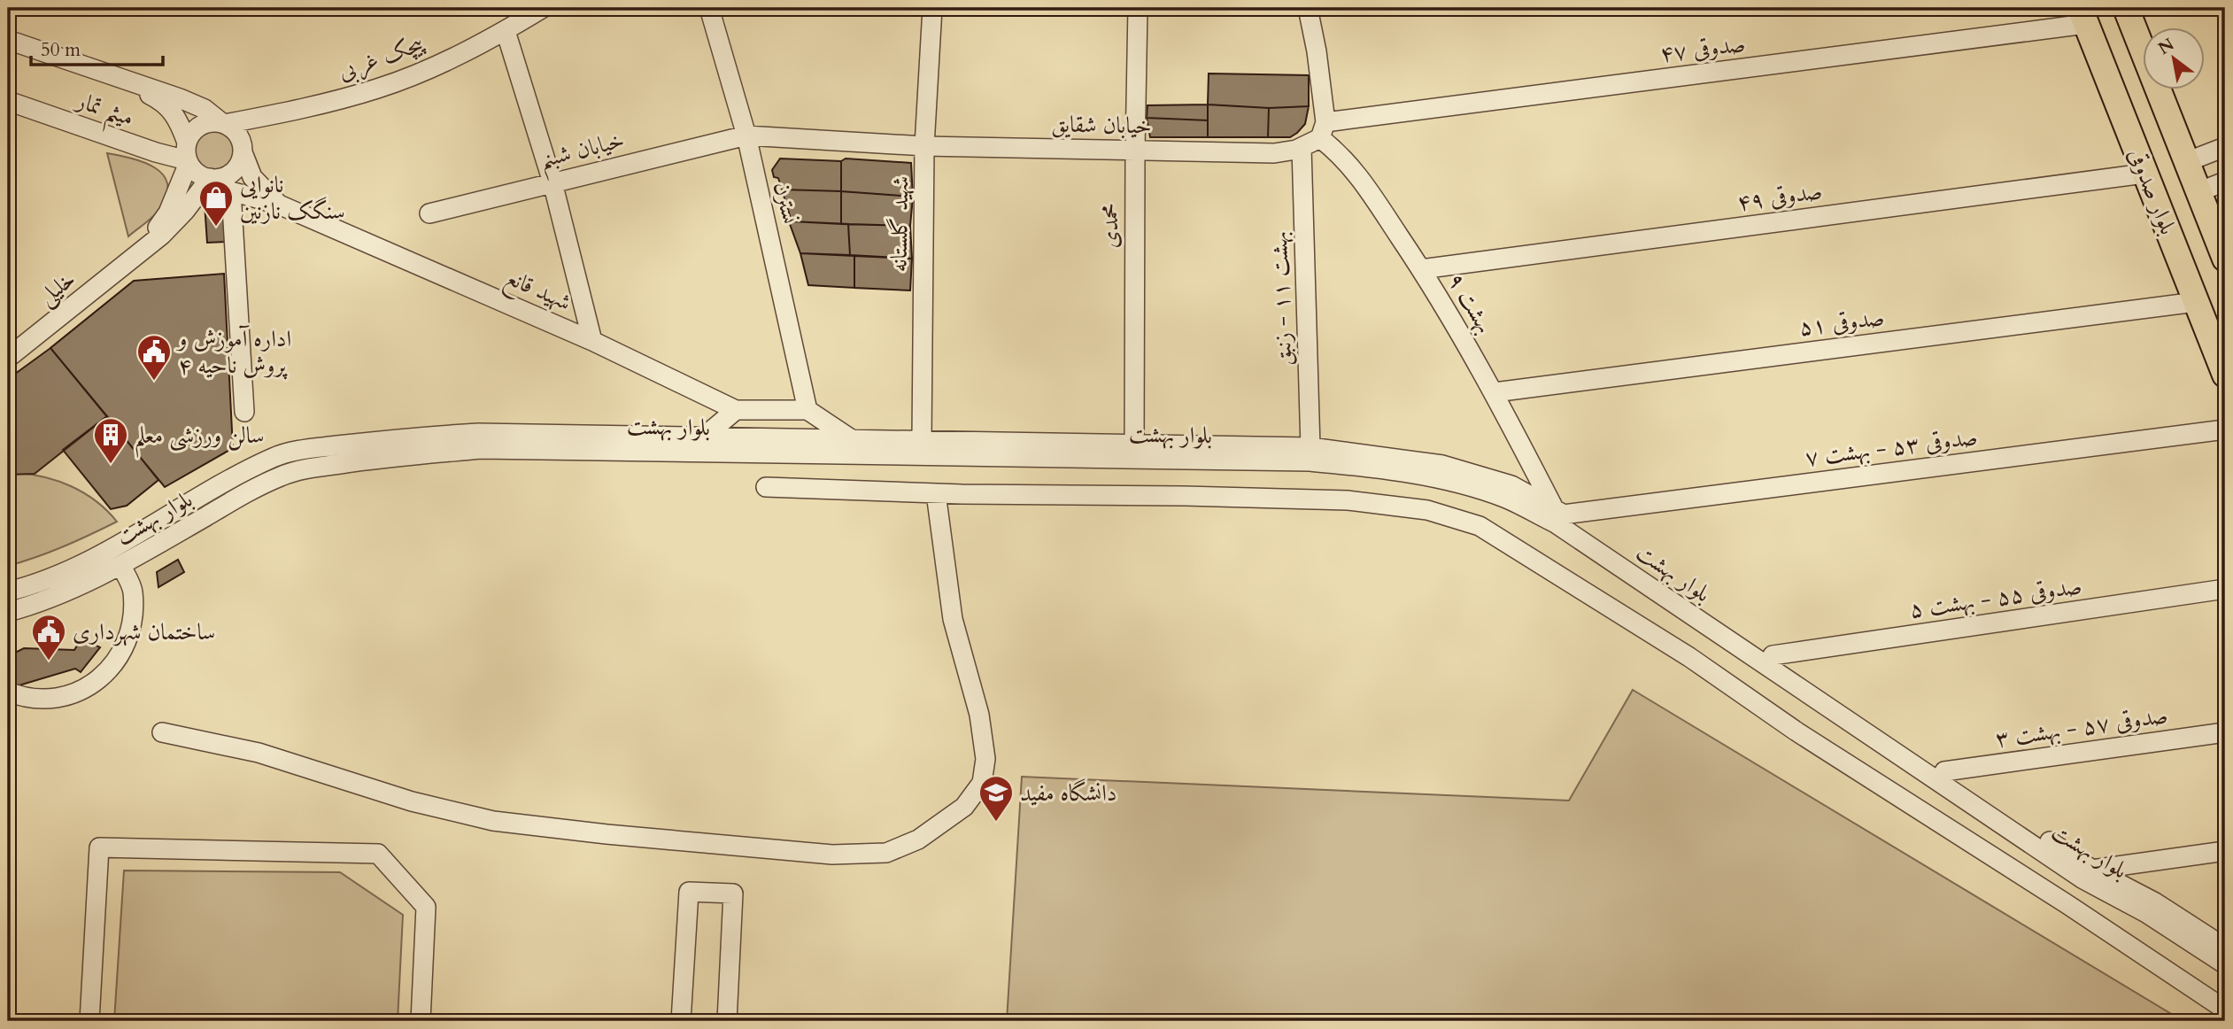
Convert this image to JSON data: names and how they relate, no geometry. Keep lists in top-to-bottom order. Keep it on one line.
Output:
{"streets":{"main road":["بلوار صدوقی"],"street":["صدوقی ۴۷","پیچک غربی","میثم تمار","خیابان شقایق","خیابان شبنم","صدوقی ۴۹","نسترن","شهید گلستانه","محمدی","خلیلی","شهید قانع","بهشت ۱۱ - زنبق","بهشت ۹","صدوقی ۵۱","بلوار بهشت","صدوقی ۵۳ - بهشت ۷","صدوقی ۵۵ - بهشت ۵","صدوقی ۵۷ - بهشت ۳"]},"crossings":[["صدوقی ۴۷","خیابان شقایق"],["صدوقی ۴۷","بلوار صدوقی"],["صدوقی ۴۷","بهشت ۹"],["پیچک غربی","میثم تمار"],["خیابان شقایق","خیابان شبنم"],["خیابان شقایق","نسترن"],["خیابان شقایق","شهید گلستانه"],["خیابان شقایق","محمدی"],["خیابان شقایق","بهشت ۱۱ - زنبق"],["خیابان شقایق","بهشت ۹"],["خیابان شبنم","نسترن"],["بلوار صدوقی","صدوقی ۴۹"],["بلوار صدوقی","صدوقی ۵۱"],["صدوقی ۴۹","بهشت ۹"],["شهید گلستانه","بلوار بهشت"],["محمدی","بلوار بهشت"],["بهشت ۱۱ - زنبق","بلوار بهشت"],["بهشت ۹","صدوقی ۵۱"],["بهشت ۹","بلوار بهشت"],["بهشت ۹","صدوقی ۵۳ - بهشت ۷"],["بلوار بهشت","صدوقی ۵۳ - بهشت ۷"],["بلوار بهشت","صدوقی ۵۵ - بهشت ۵"],["بلوار بهشت","صدوقی ۵۷ - بهشت ۳"]],"places":{"shop":["نانوایی سنگک نازنین"],"public building":["اداره آموزش و پروش ناحیه ۴","ساختمان شهرداری"],"building":["سالن ورزشی معلم"],"school or university":["دانشگاه مفید"]},"scale_bar":"50 m","north":"top left"}
